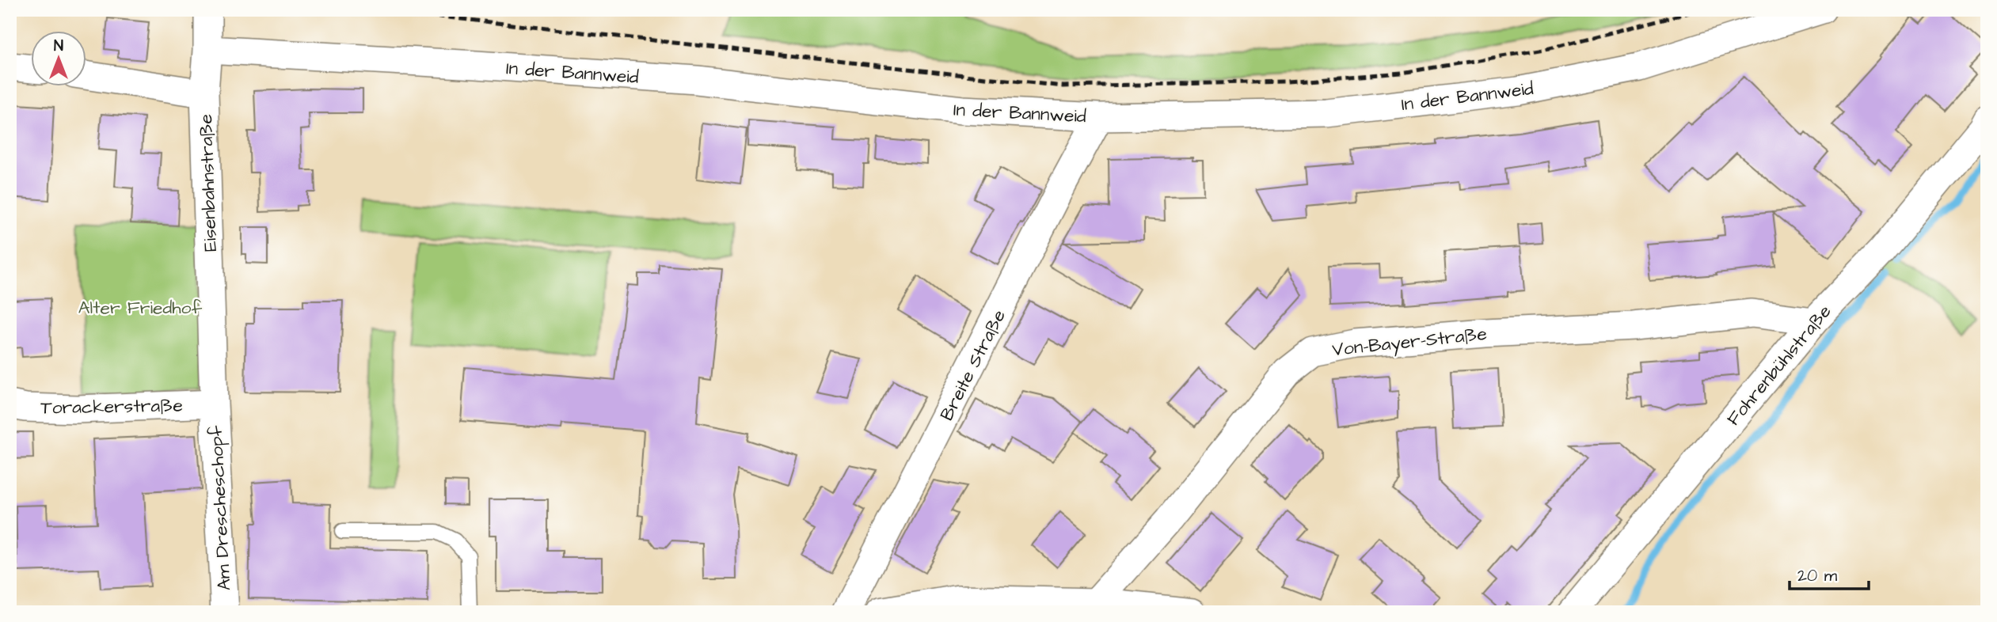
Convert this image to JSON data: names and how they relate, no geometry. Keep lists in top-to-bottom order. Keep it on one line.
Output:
{"streets":{"street":["In der Bannweid","Eisenbahnstraße","Von-Bayer-Straße","Breite Straße","Fohrenbühlstraße","Torackerstraße","Am Drescheschopf"]},"crossings":[["In der Bannweid","Breite Straße"],["Eisenbahnstraße","Torackerstraße"],["Eisenbahnstraße","Am Drescheschopf"],["Von-Bayer-Straße","Fohrenbühlstraße"],["Torackerstraße","Am Drescheschopf"]],"parks":["Alter Friedhof"],"scale_bar":"20 m","north":"top"}
